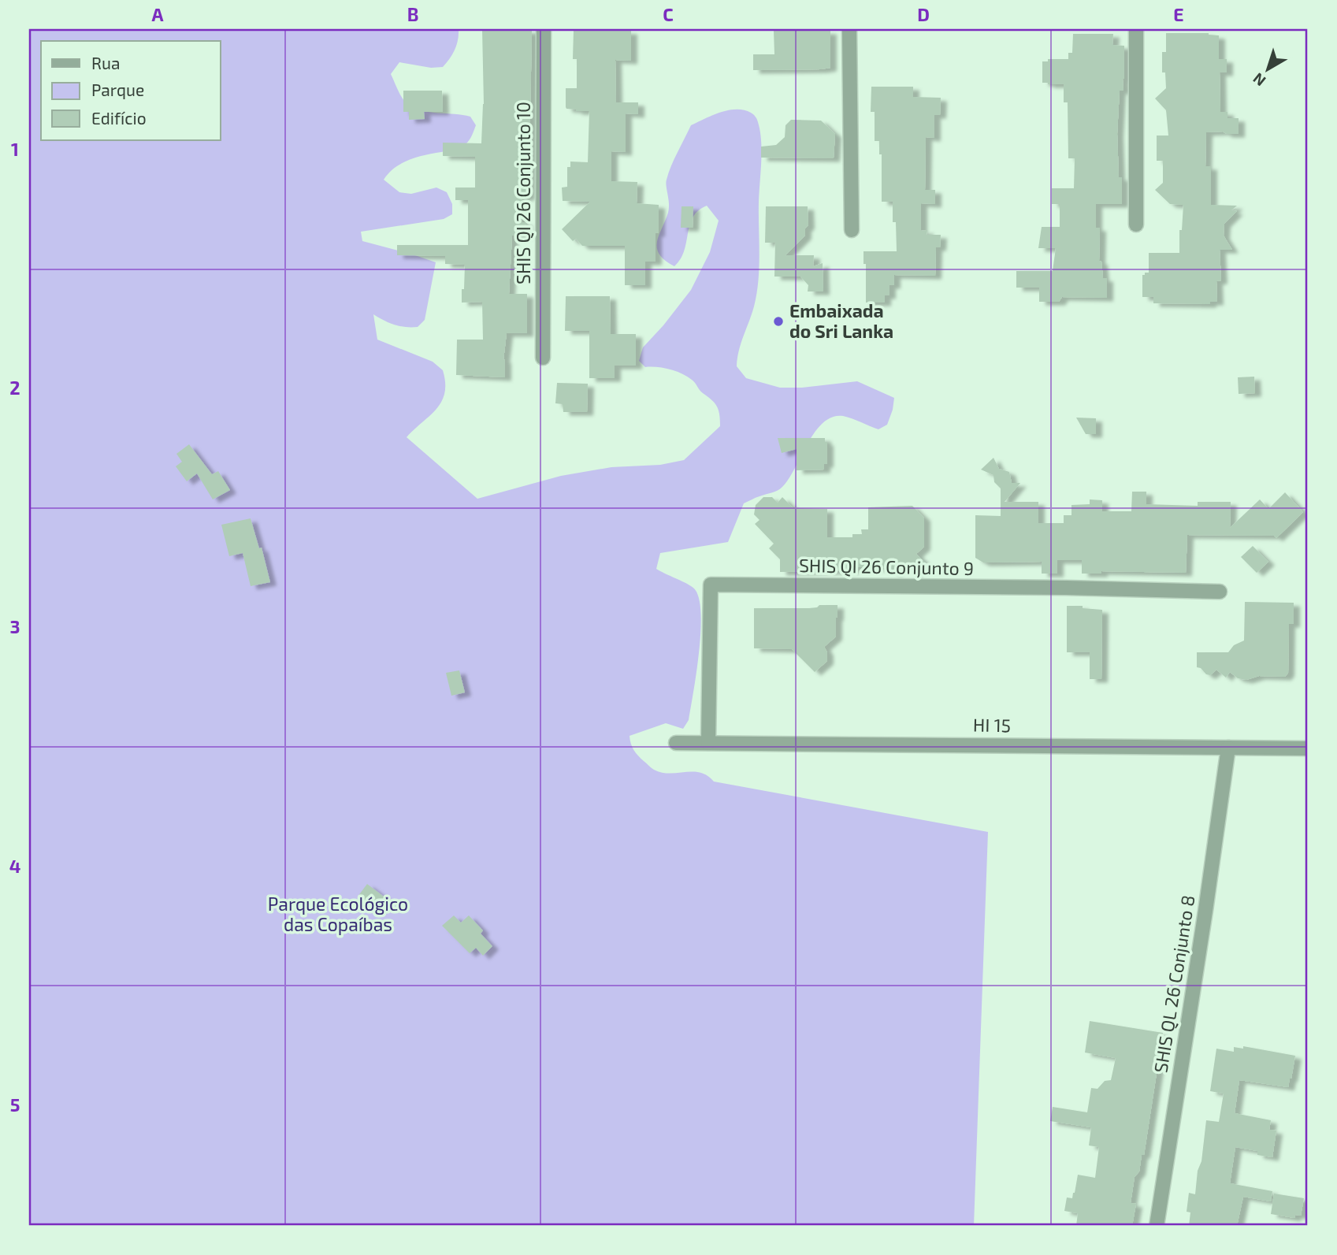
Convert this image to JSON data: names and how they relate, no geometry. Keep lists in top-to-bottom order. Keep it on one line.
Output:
{"streets":{"street":["SHIS QI 26 Conjunto 10","SHIS QI 26 Conjunto 9","HI 15","SHIS QL 26 Conjunto 8"]},"crossings":[["SHIS QI 26 Conjunto 9","HI 15"],["HI 15","SHIS QL 26 Conjunto 8"]],"parks":["Parque Ecológico das Copaíbas"],"places":["Embaixada do Sri Lanka"],"legend":["Rua","Parque","Edifício"],"north":"bottom left","grid":{"columns":["A","B","C","D","E"],"rows":["1","2","3","4","5"]}}
